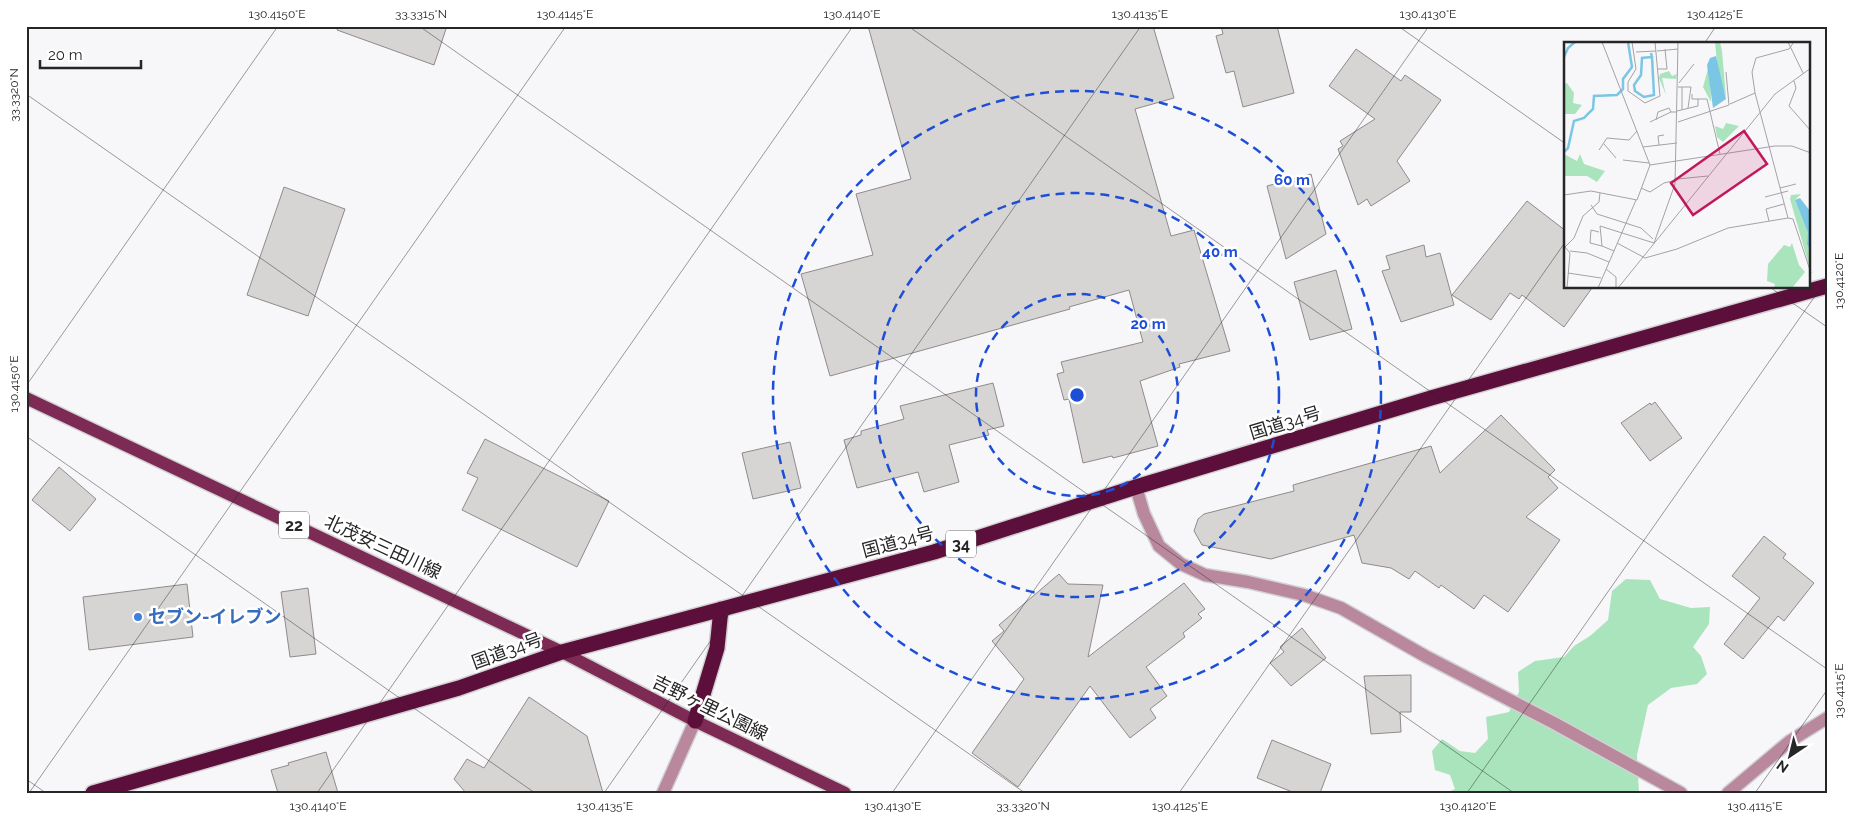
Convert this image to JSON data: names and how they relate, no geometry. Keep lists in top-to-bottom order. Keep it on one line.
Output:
{"streets":{"highway":["国道34号","34"],"main road":["22","北茂安三田川線","吉野ヶ里公園線"]},"crossings":[["国道34号","北茂安三田川線"],["国道34号","吉野ヶ里公園線"],["北茂安三田川線","吉野ヶ里公園線"]],"places":["セブン-イレブン"],"scale_bar":"20 m","north":"bottom left","coordinates":["130.4150°E","33.3315°N","130.4145°E","130.4140°E","130.4135°E","130.4130°E","130.4125°E","33.3320°N","130.4120°E","130.4115°E"],"rings":["60 m","40 m","20 m"]}
